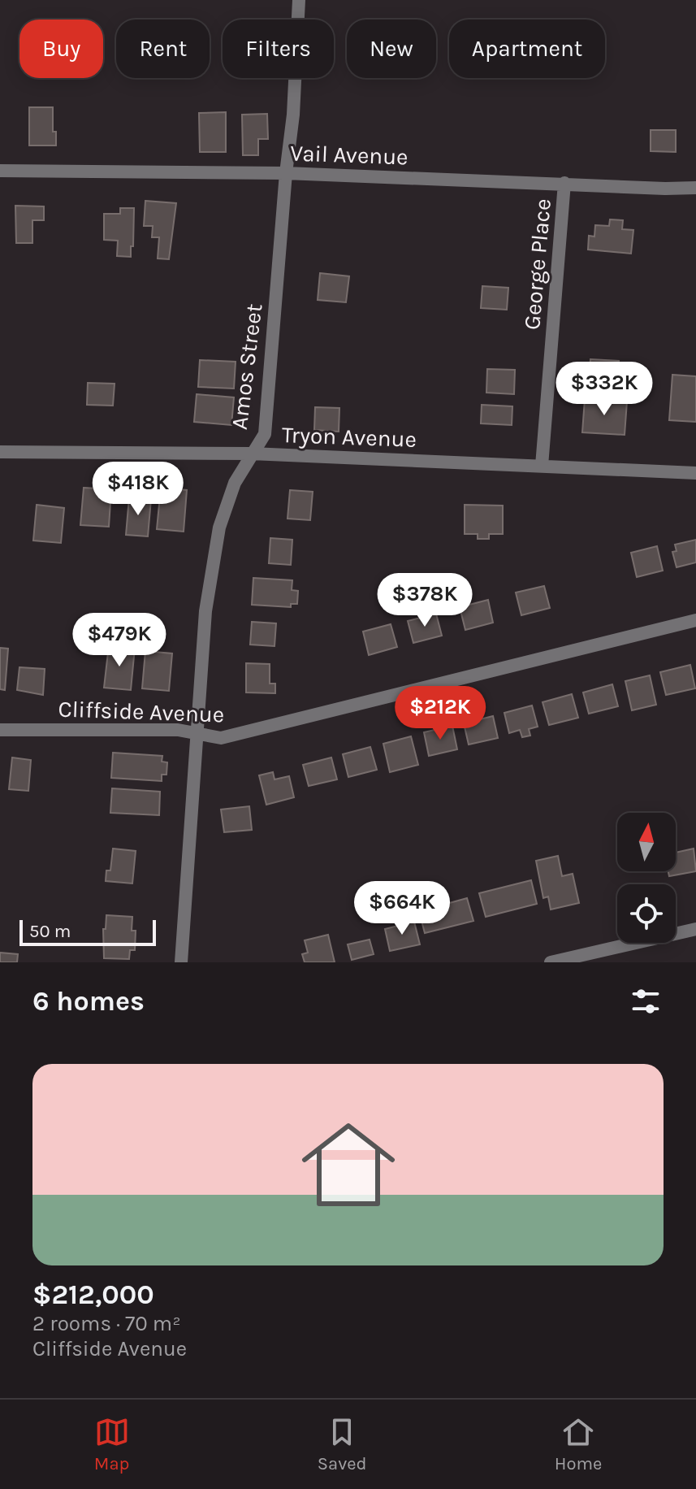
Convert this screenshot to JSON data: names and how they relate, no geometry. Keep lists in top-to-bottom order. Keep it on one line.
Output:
{"streets":{"street":["Vail Avenue","George Place","Amos Street","Tryon Avenue","Cliffside Avenue"]},"crossings":[["Vail Avenue","George Place"],["Vail Avenue","Amos Street"],["George Place","Tryon Avenue"],["Amos Street","Tryon Avenue"],["Amos Street","Cliffside Avenue"]],"scale_bar":"50 m","north":"top","page":{"chip":["Buy","Rent","Filters","New","Apartment"],"price":["$332K","$418K","$378K","$479K","$212K","$664K"],"scale":"50 m","heading":"6 homes","list":[{"name":"$212,000","note":"2 rooms · 70 m² · Cliffside Avenue"}],"tabs":["Map","Saved","Home"]}}
